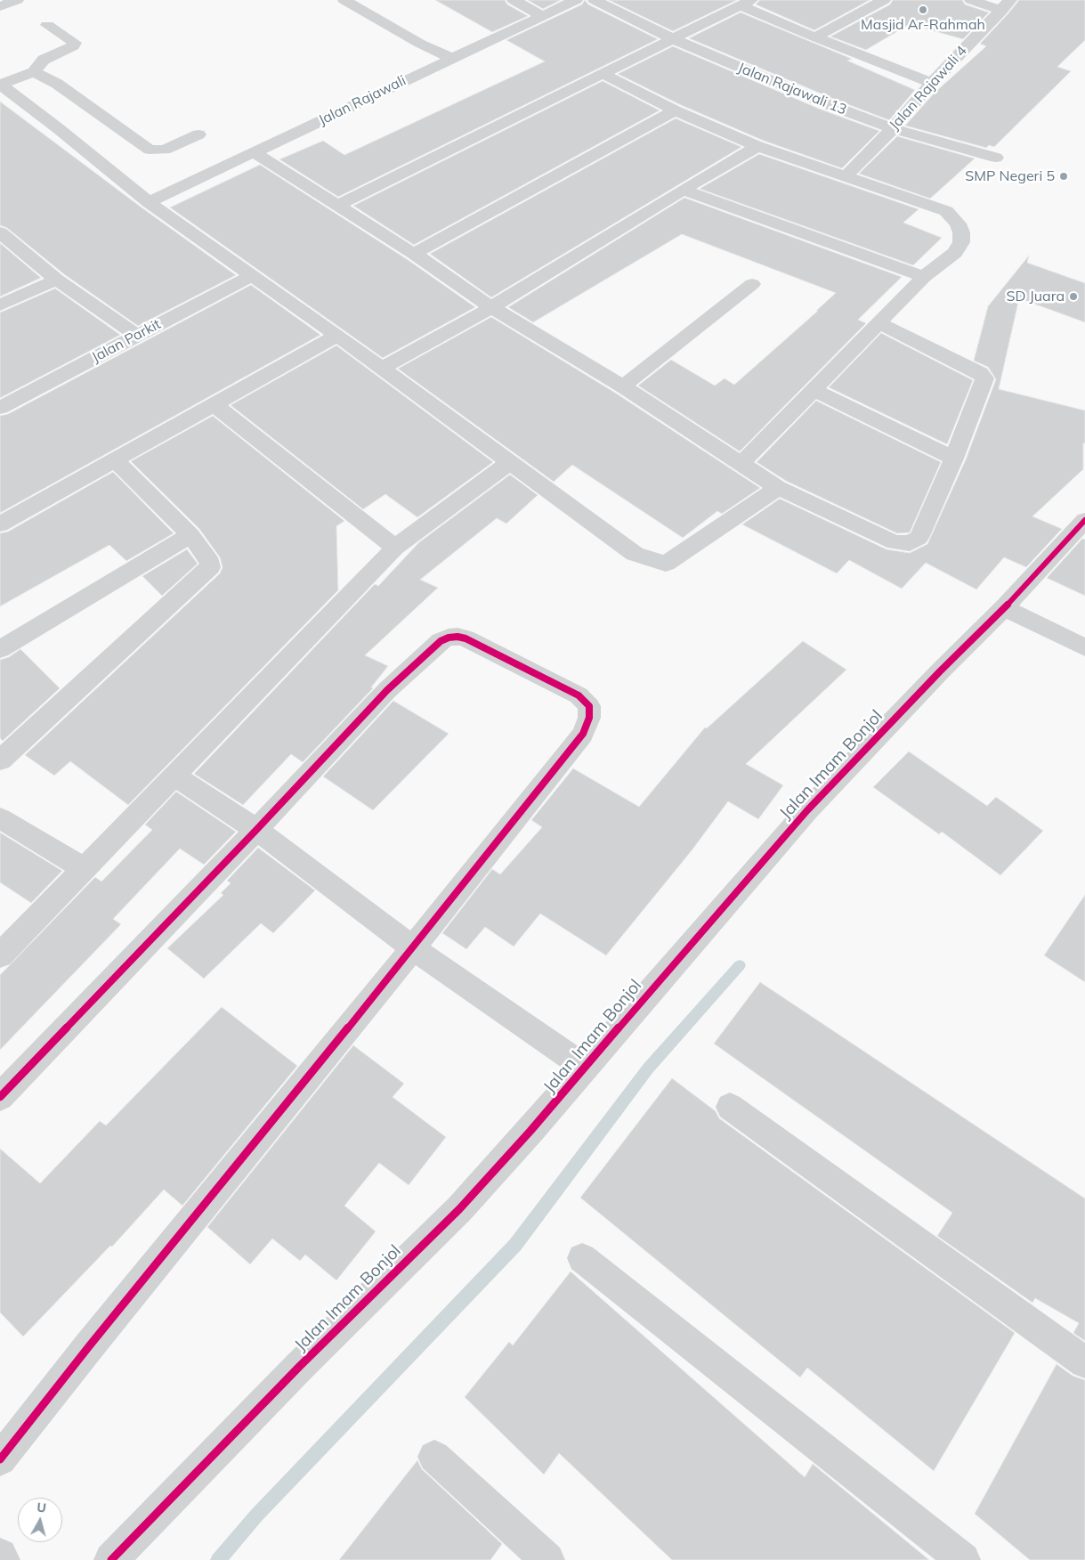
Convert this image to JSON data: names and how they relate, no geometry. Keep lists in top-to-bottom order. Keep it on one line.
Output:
{"streets":{"street":["Jalan Rajawali 4","Jalan Rajawali 13","Jalan Rajawali","Jalan Parkit","Jalan Imam Bonjol"]},"crossings":[["Jalan Rajawali 4","Jalan Rajawali 13"]],"places":["Masjid Ar-Rahmah","SMP Negeri 5","SD Juara"],"north":"top"}
